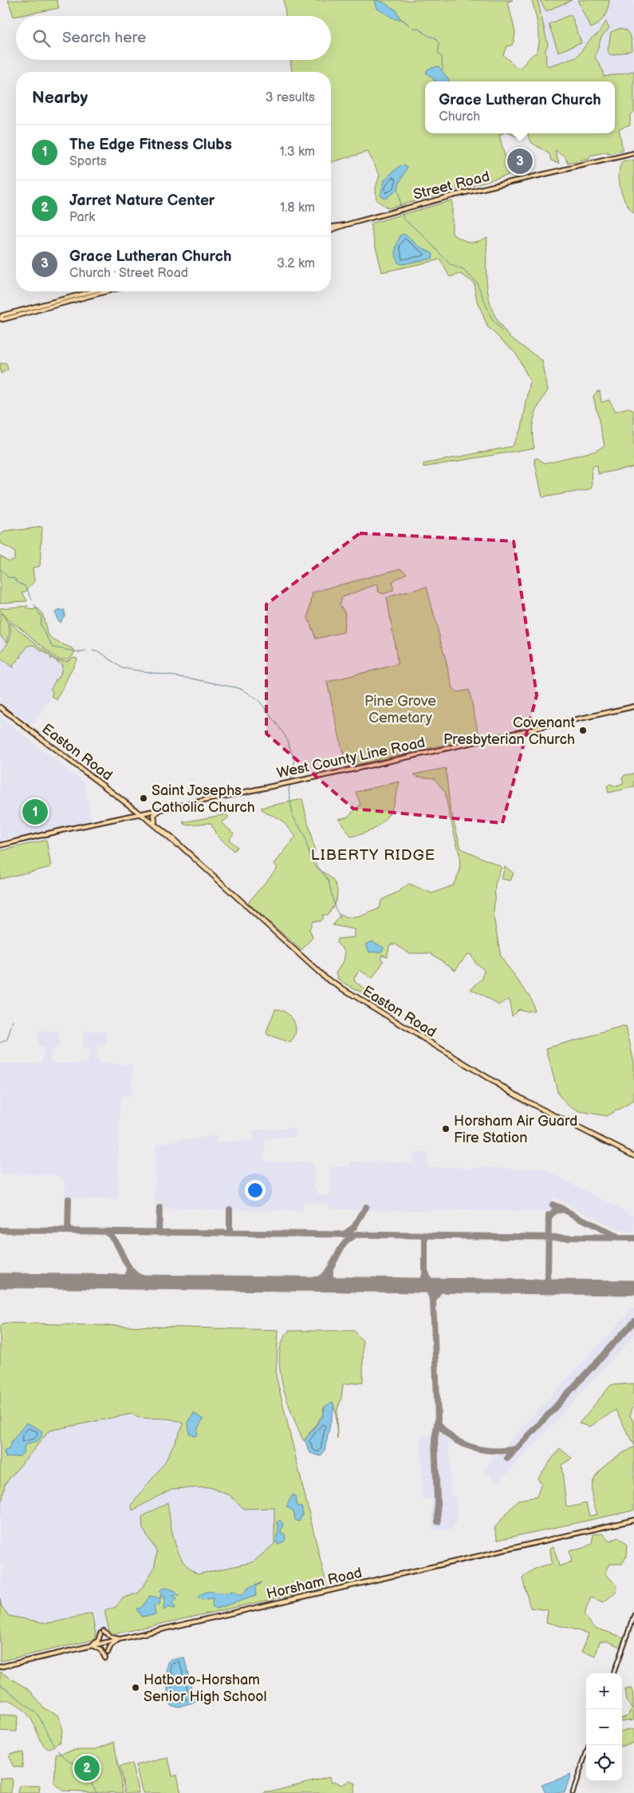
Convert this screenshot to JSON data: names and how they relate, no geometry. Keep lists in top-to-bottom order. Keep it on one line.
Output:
{"streets":{"highway":["Easton Road"],"main road":["Street Road","West County Line Road","Horsham Road"]},"crossings":[["Easton Road","West County Line Road"]],"districts":["LIBERTY RIDGE"],"parks":["Pine Grove Cemetary"],"places":["Covenant Presbyterian Church","Saint Josephs Catholic Church","Horsham Air Guard Fire Station","Hatboro-Horsham Senior High School"],"page":{"search":"Search here","heading":["Nearby","3 results"],"popup":["Grace Lutheran Church","Church"],"list":[{"mark":"1","name":"The Edge Fitness Clubs","note":"Sports","value":"1.3 km"},{"mark":"2","name":"Jarret Nature Center","note":"Park","value":"1.8 km"},{"mark":"3","name":"Grace Lutheran Church","note":"Church · Street Road","value":"3.2 km"}],"pins":["3","1","2"],"map_buttons":["+","−"]}}
